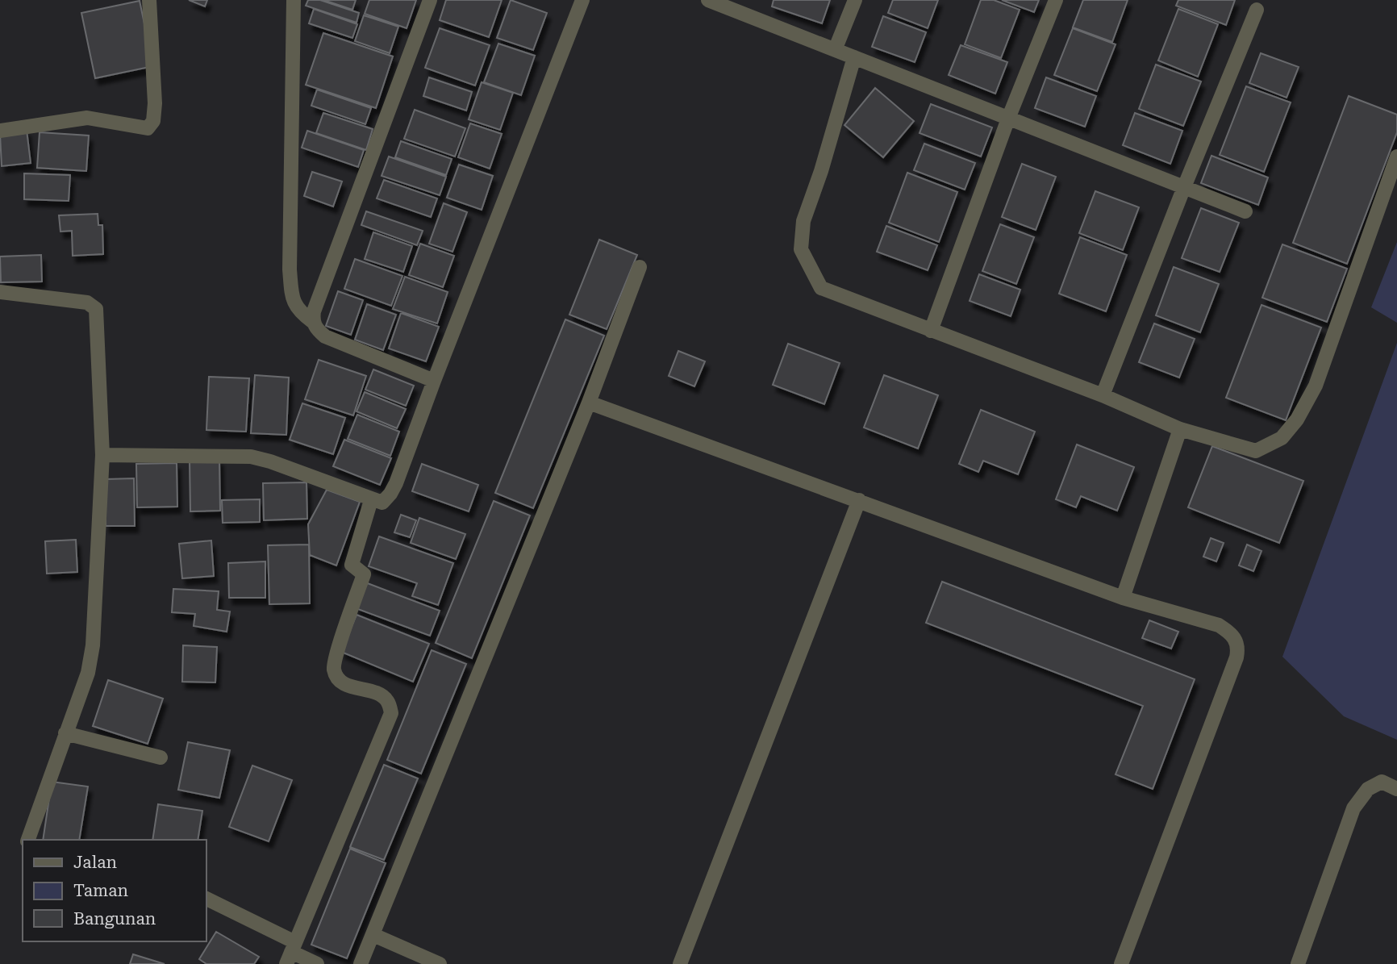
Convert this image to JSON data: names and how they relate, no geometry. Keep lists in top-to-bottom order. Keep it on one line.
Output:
{"legend":["Jalan","Taman","Bangunan"]}
